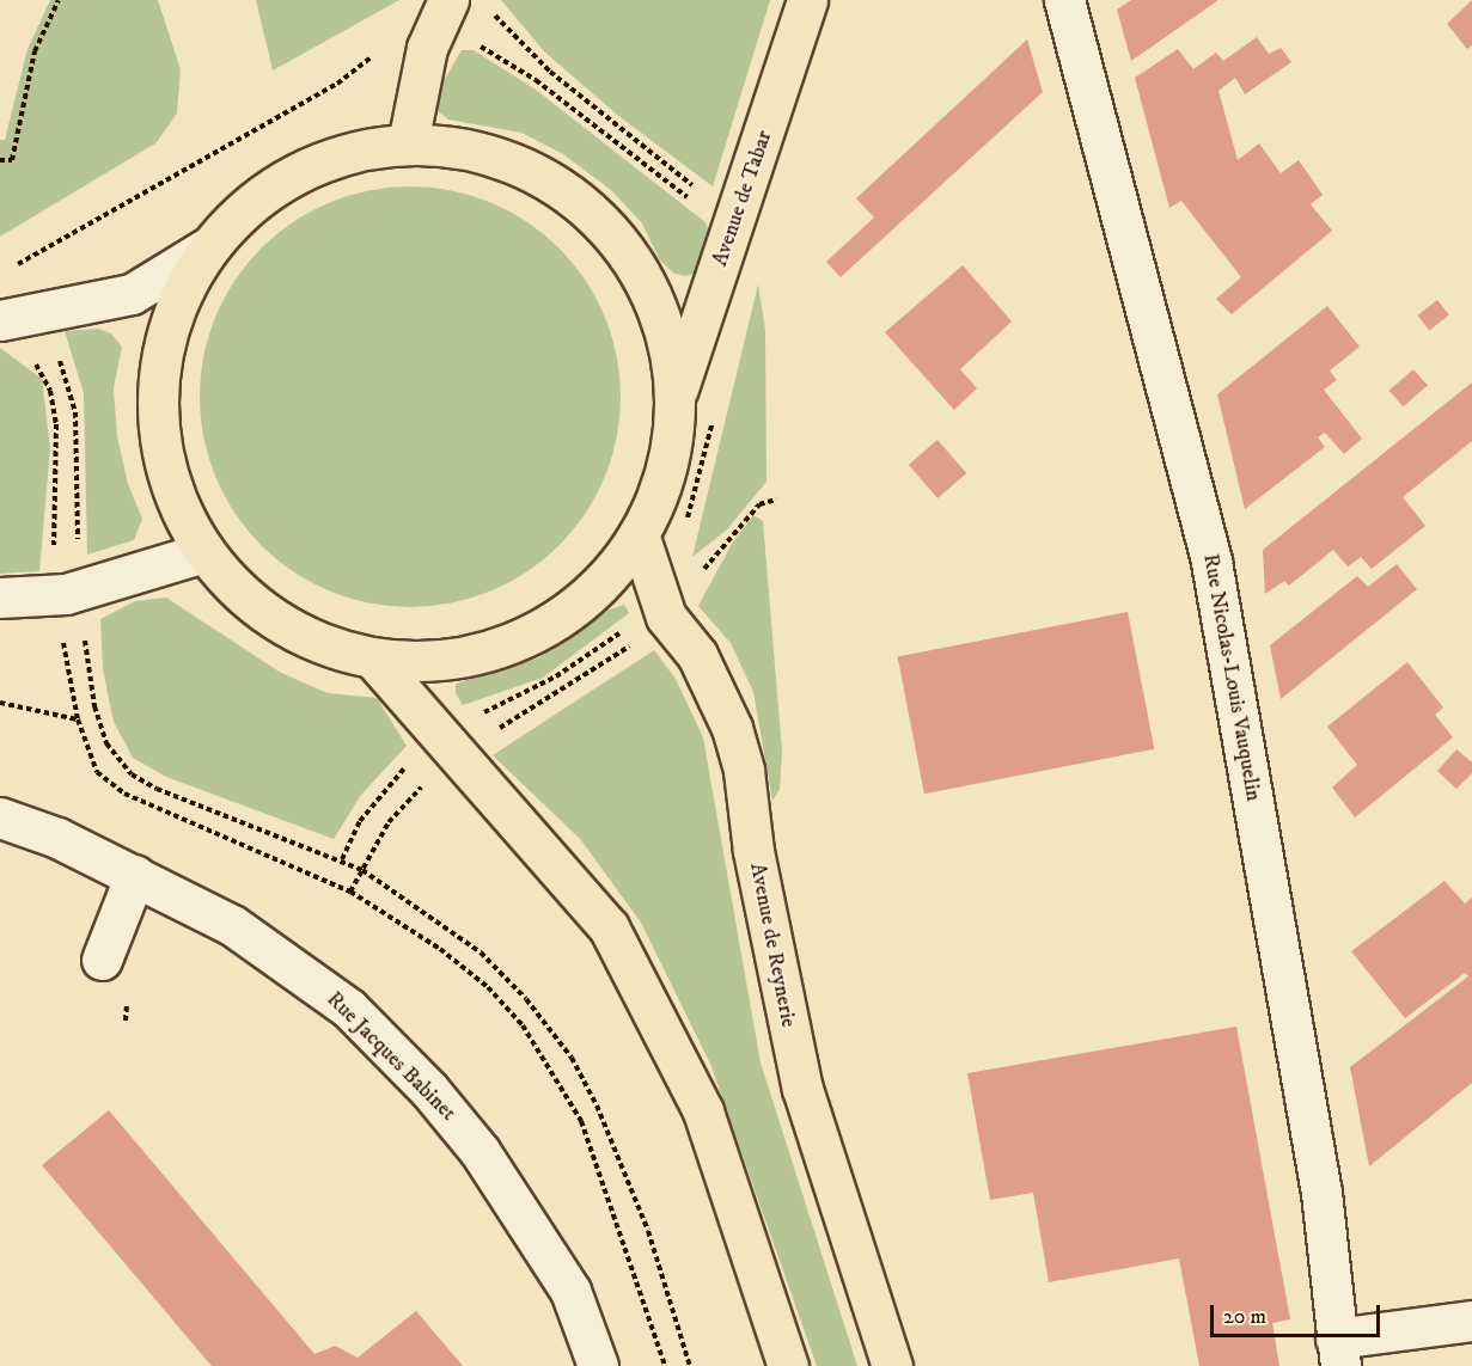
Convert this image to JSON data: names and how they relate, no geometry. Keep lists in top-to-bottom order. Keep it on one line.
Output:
{"streets":{"main road":["Avenue de Tabar","Avenue de Reynerie"],"street":["Rue Nicolas-Louis Vauquelin","Rue Jacques Babinet"]},"scale_bar":"20 m"}
